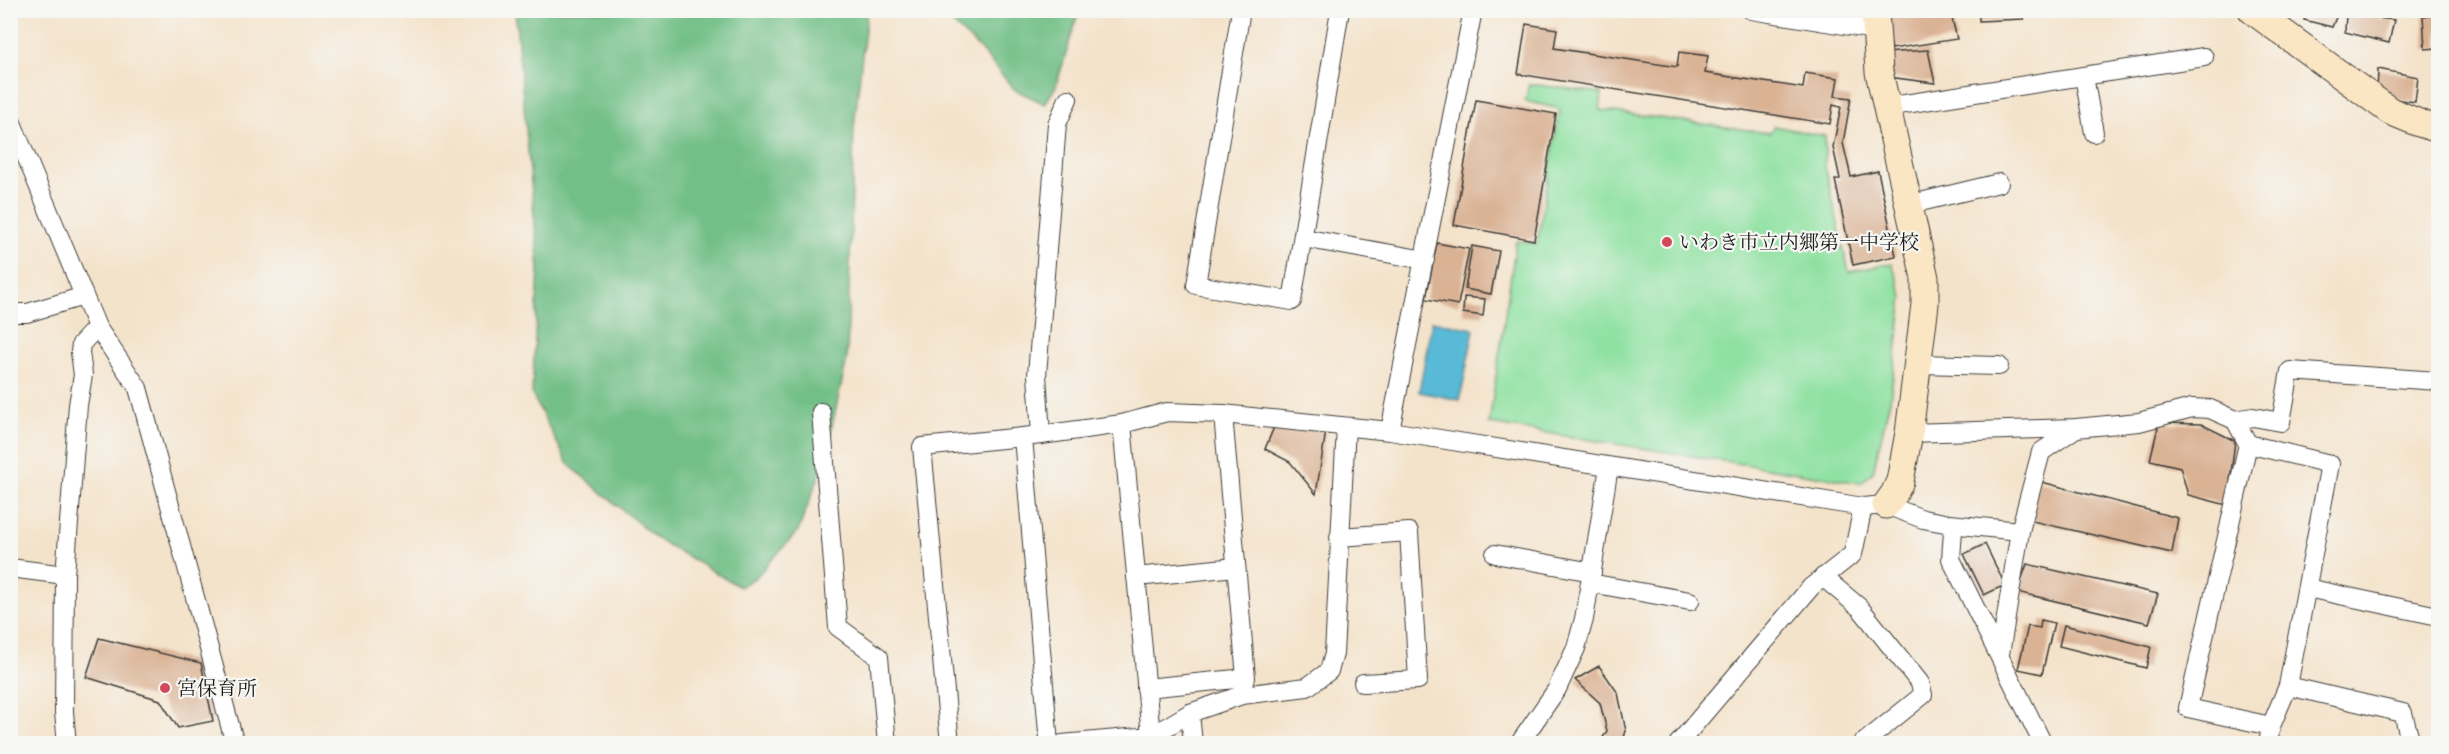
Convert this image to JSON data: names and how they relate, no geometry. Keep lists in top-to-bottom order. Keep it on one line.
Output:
{"places":["いわき市立内郷第一中学校","宮保育所"]}
